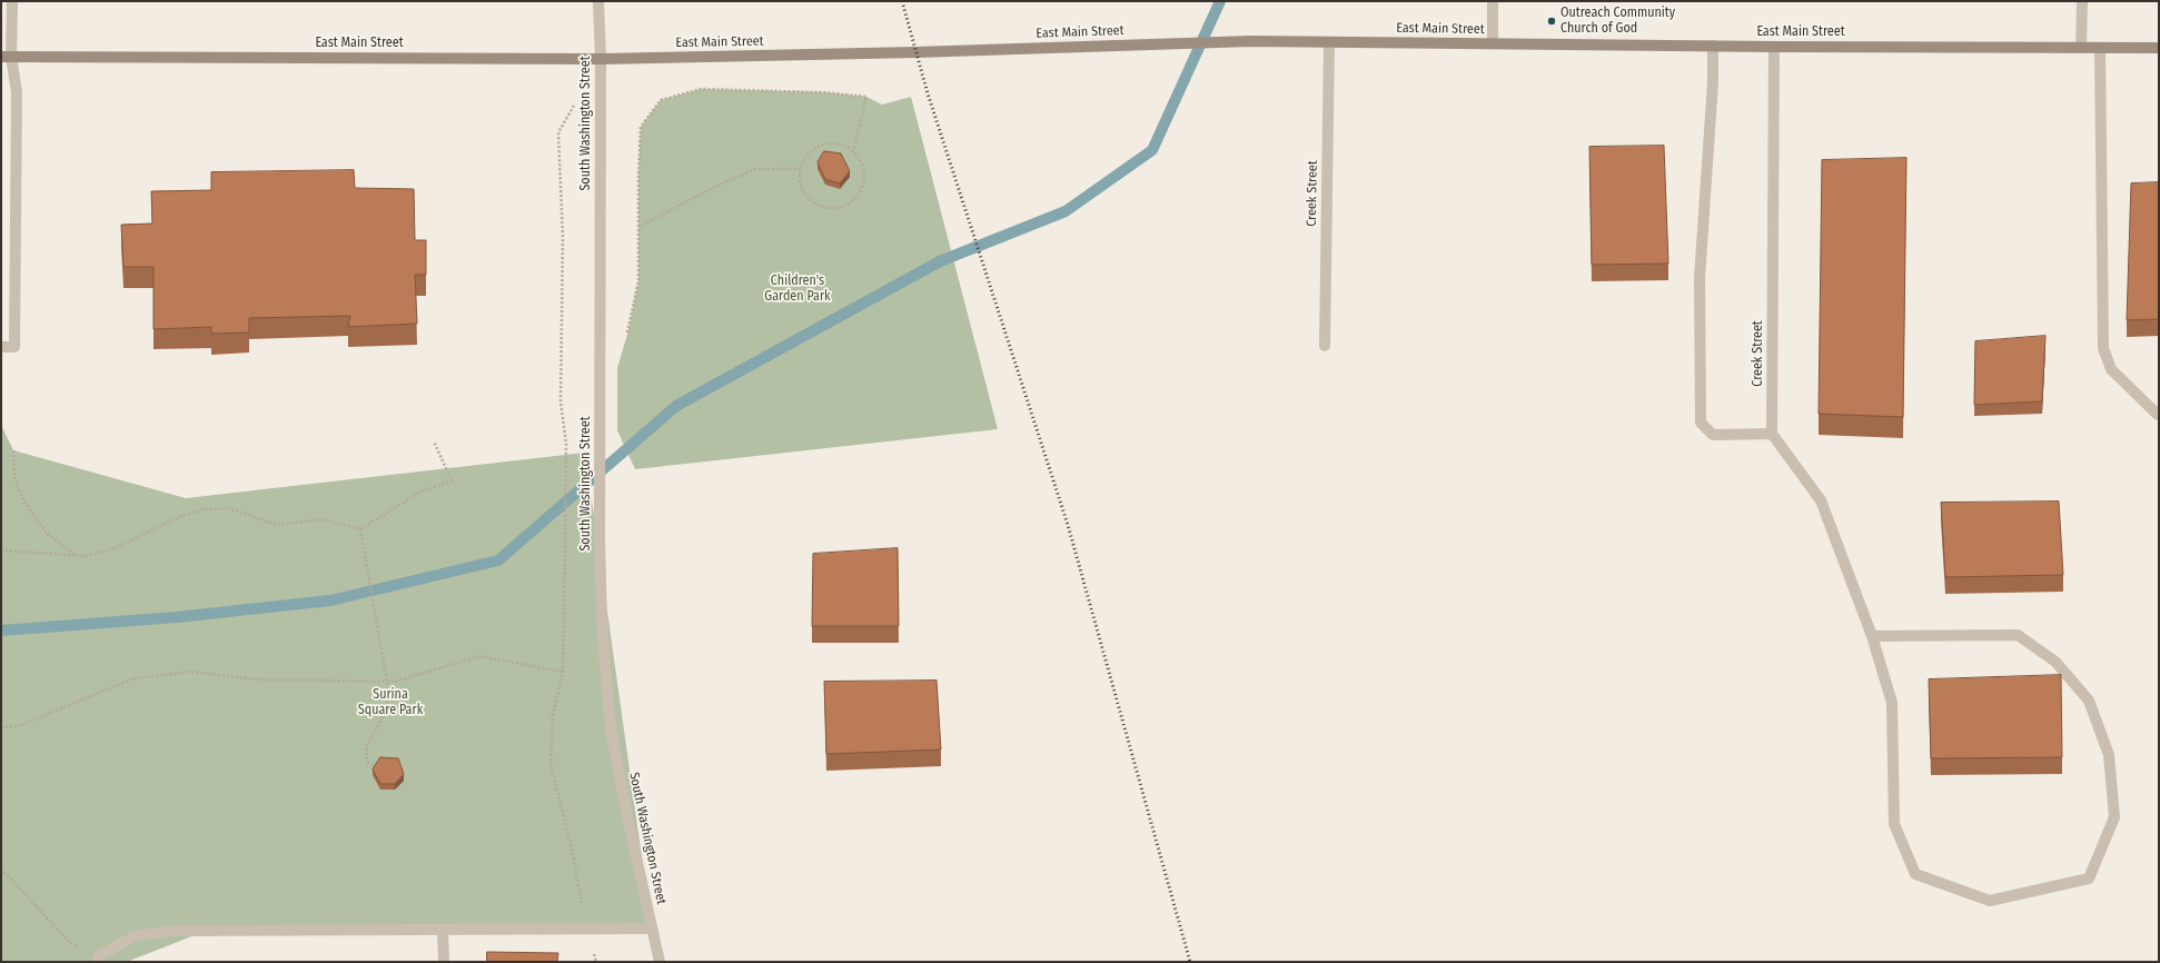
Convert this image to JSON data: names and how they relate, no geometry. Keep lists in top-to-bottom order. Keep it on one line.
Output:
{"streets":{"main road":["East Main Street"],"street":["South Washington Street","Creek Street"]},"crossings":[["East Main Street","South Washington Street"],["East Main Street","Creek Street"]],"parks":["Children's Garden Park","Surina Square Park"],"places":["Outreach Community Church of God"]}
